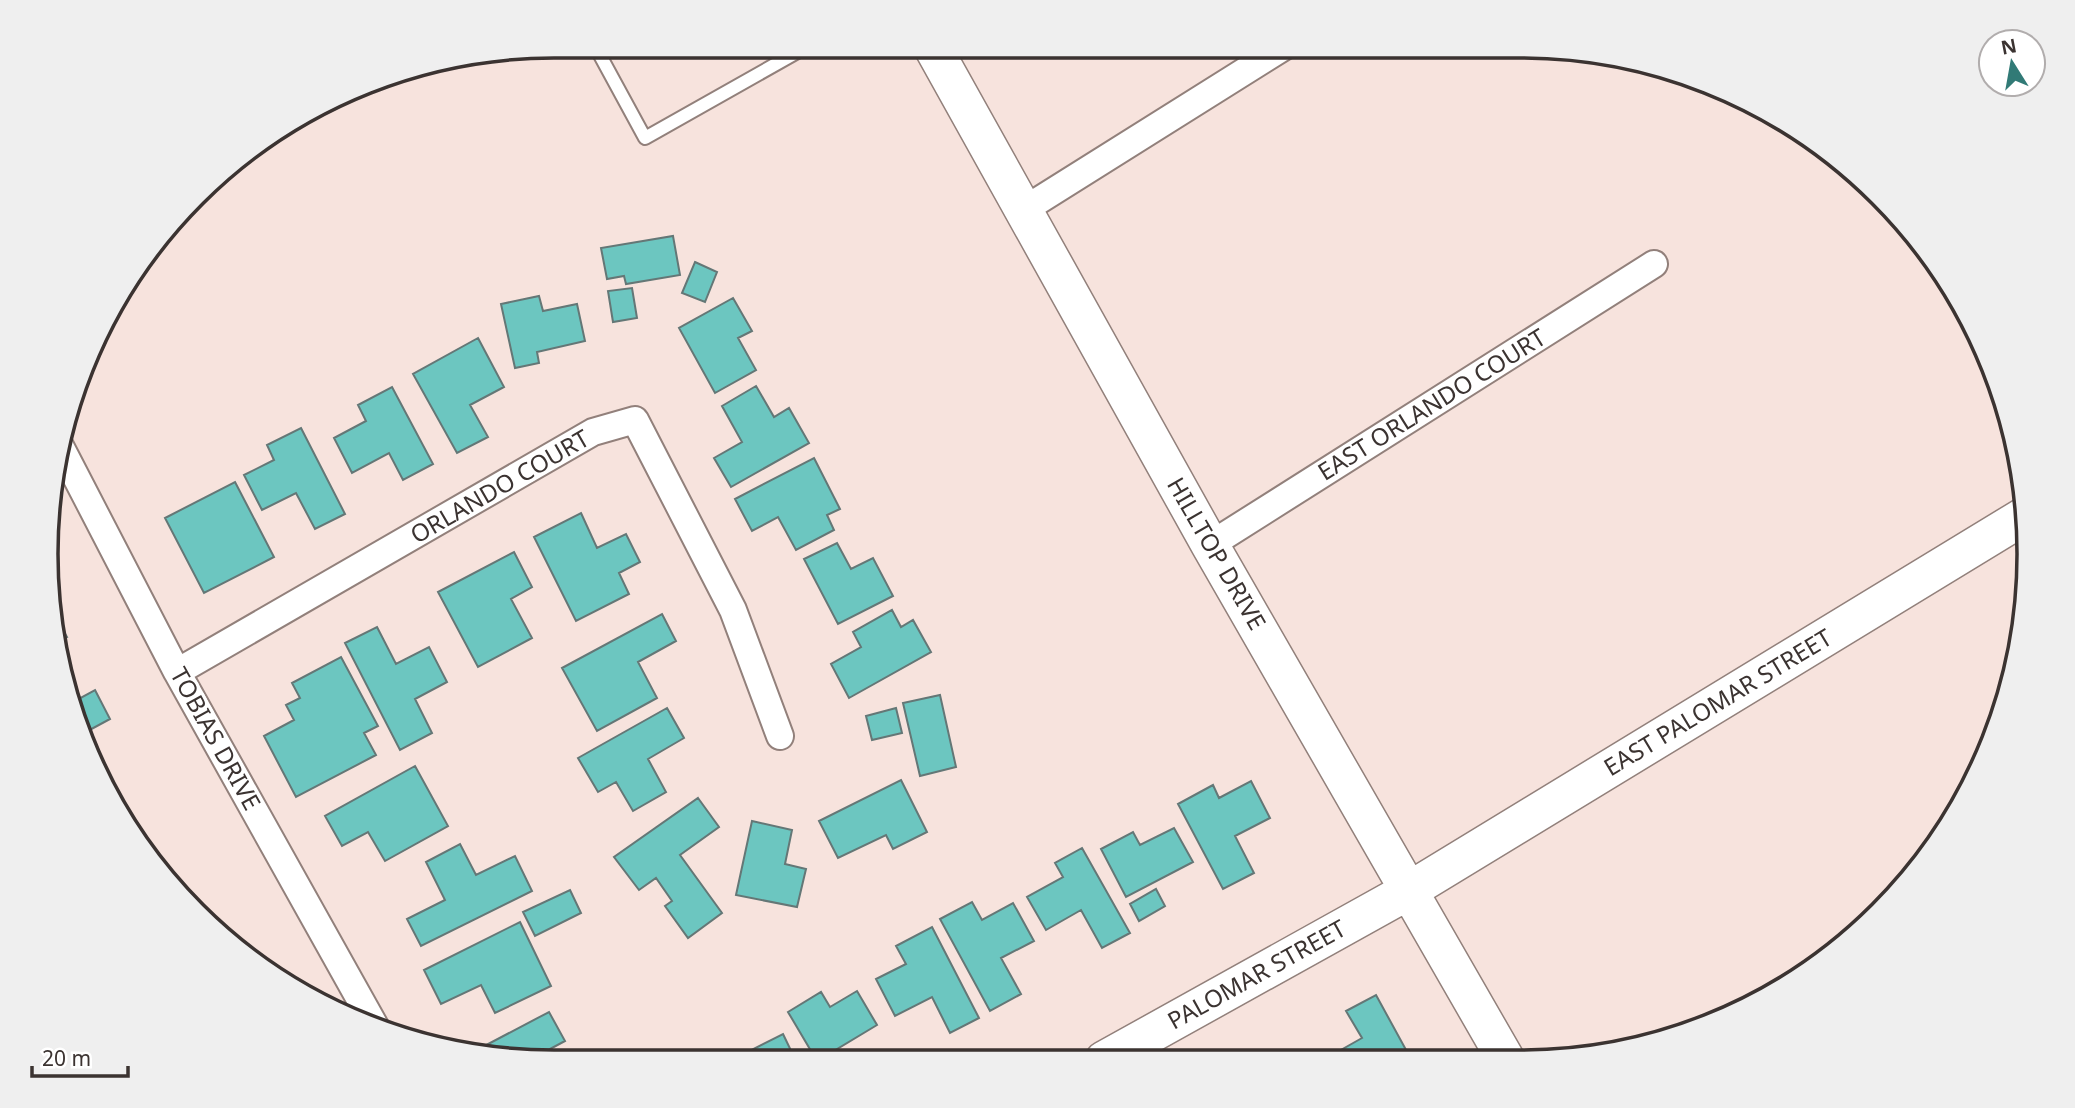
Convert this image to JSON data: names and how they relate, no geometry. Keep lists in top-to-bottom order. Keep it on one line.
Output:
{"streets":{"main road":["HILLTOP DRIVE","EAST PALOMAR STREET","PALOMAR STREET"],"street":["EAST ORLANDO COURT","ORLANDO COURT","TOBIAS DRIVE"]},"crossings":[["EAST ORLANDO COURT","HILLTOP DRIVE"],["ORLANDO COURT","TOBIAS DRIVE"],["HILLTOP DRIVE","EAST PALOMAR STREET"],["HILLTOP DRIVE","PALOMAR STREET"],["EAST PALOMAR STREET","PALOMAR STREET"]],"scale_bar":"20 m","north":"top"}
